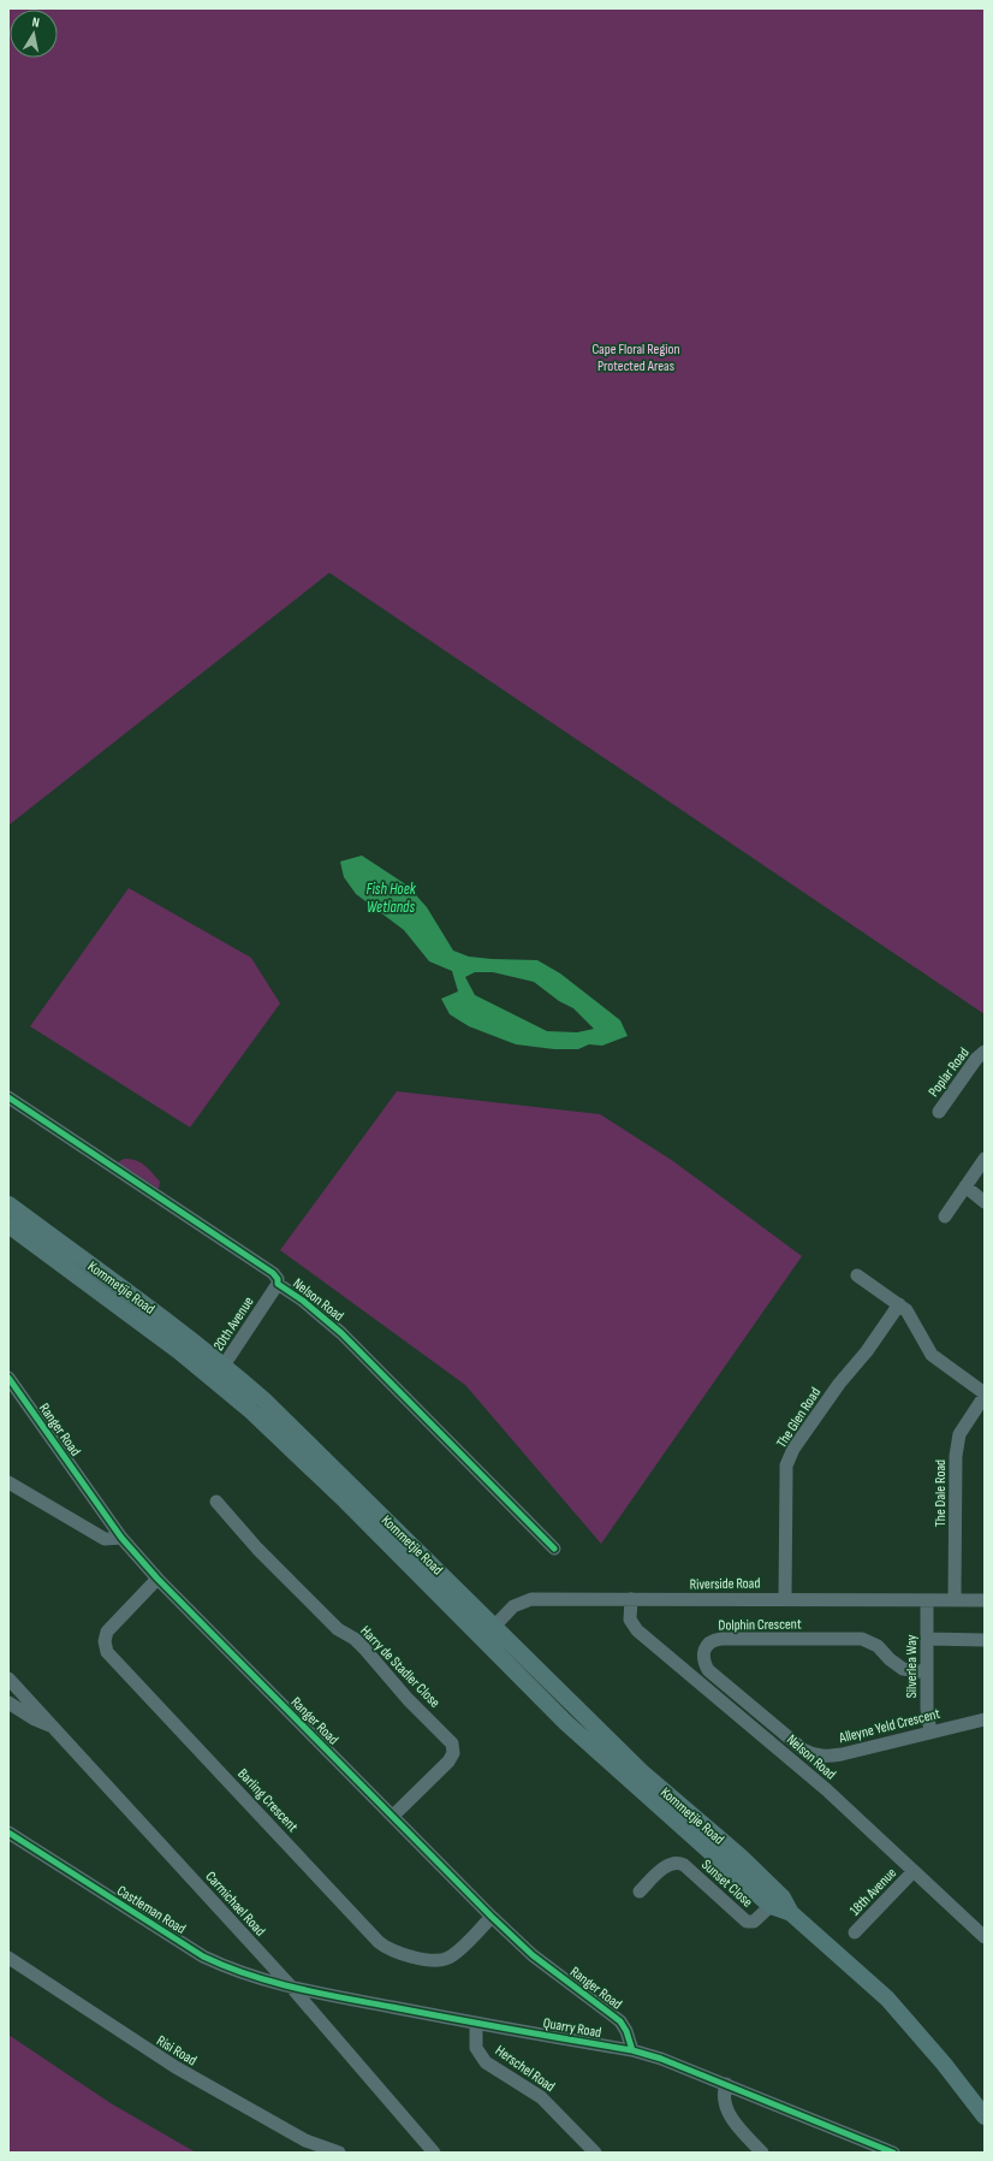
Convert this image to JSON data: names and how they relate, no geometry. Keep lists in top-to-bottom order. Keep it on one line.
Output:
{"streets":{"main road":["Kommetjie Road"],"street":["Poplar Road","Nelson Road","20th Avenue","The Glen Road","Ranger Road","The Dale Road","Riverside Road","Dolphin Crescent","Harry de Stadler Close","Silverlea Way","Alleyne Yeld Crescent","Barling Crescent","Sunset Close","18th Avenue","Carmichael Road","Castleman Road","Quarry Road","Risi Road","Herschel Road"]},"crossings":[["Kommetjie Road","20th Avenue"],["Kommetjie Road","Riverside Road"],["Kommetjie Road","Sunset Close"],["Nelson Road","20th Avenue"],["Nelson Road","Riverside Road"],["Nelson Road","18th Avenue"],["The Glen Road","Riverside Road"],["Ranger Road","Harry de Stadler Close"],["Ranger Road","Barling Crescent"],["Ranger Road","Quarry Road"],["The Dale Road","Riverside Road"],["Riverside Road","Silverlea Way"],["Dolphin Crescent","Silverlea Way"],["Dolphin Crescent","Alleyne Yeld Crescent"],["Silverlea Way","Alleyne Yeld Crescent"],["Carmichael Road","Castleman Road"],["Carmichael Road","Quarry Road"],["Castleman Road","Quarry Road"],["Quarry Road","Herschel Road"]],"water":["Fish Hoek Wetlands"],"parks":["Cape Floral Region Protected Areas"],"north":"top"}
